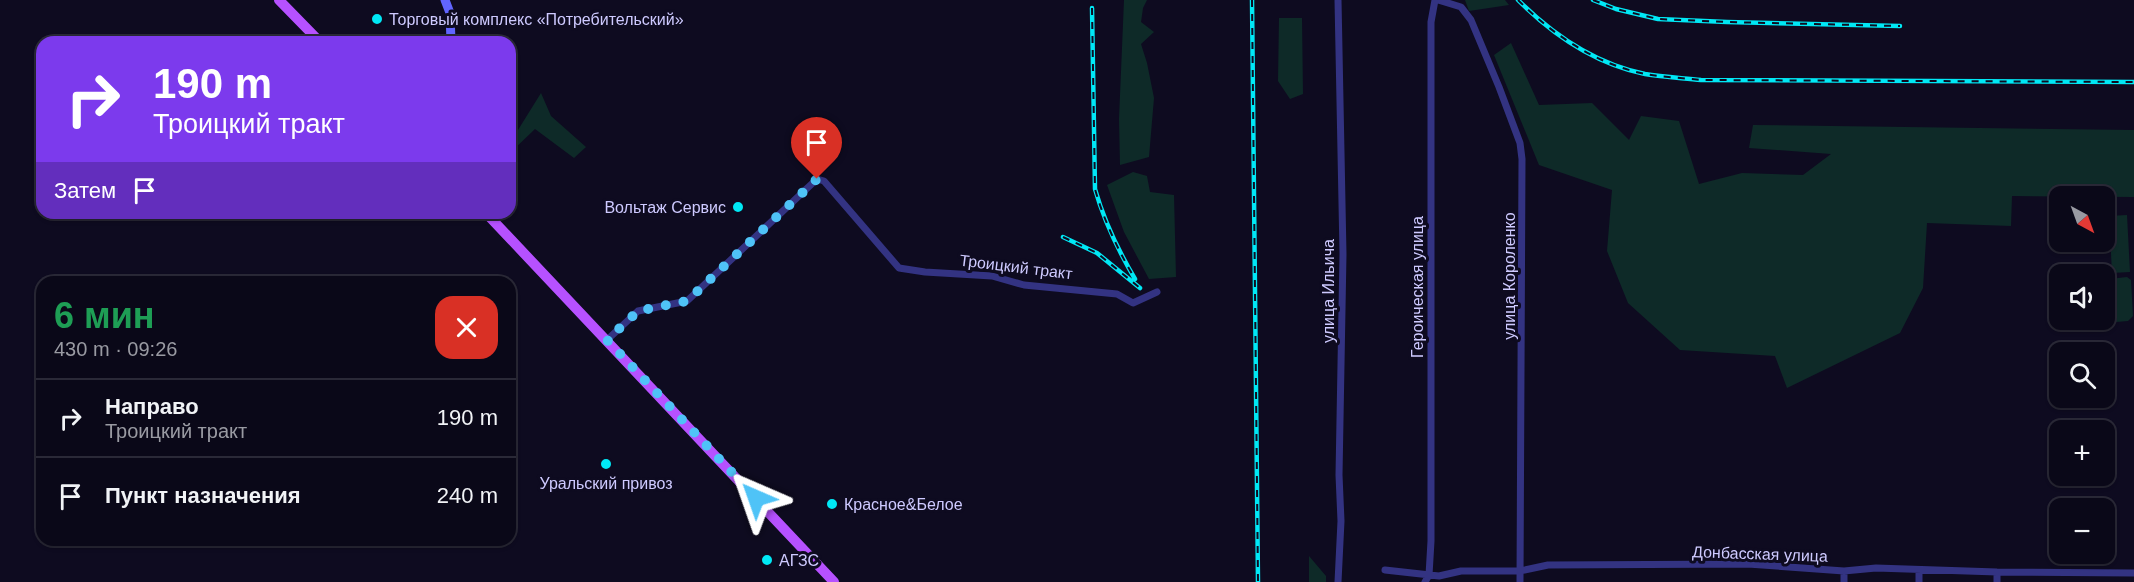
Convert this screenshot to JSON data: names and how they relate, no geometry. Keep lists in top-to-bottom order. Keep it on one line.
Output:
{"streets":{"street":["Троицкий тракт","улица Короленко","Героическая улица","улица Ильича","Донбасская улица"]},"crossings":[["улица Короленко","Героическая улица"],["улица Короленко","Донбасская улица"],["Героическая улица","Донбасская улица"]],"places":["Торговый комплекс «Потребительский»","Вольтаж Сервис","Уральский привоз","Красное&Белое","АГЗС"],"north":"bottom right","page":{"turn":["190 m","Троицкий тракт"],"then":"Затем","map_buttons":["+","−"],"heading":["6 мин","430 m · 09:26"],"list":[{"name":"Направо","note":"Троицкий тракт","value":"190 m"},{"name":"Пункт назначения","value":"240 m"}]}}
